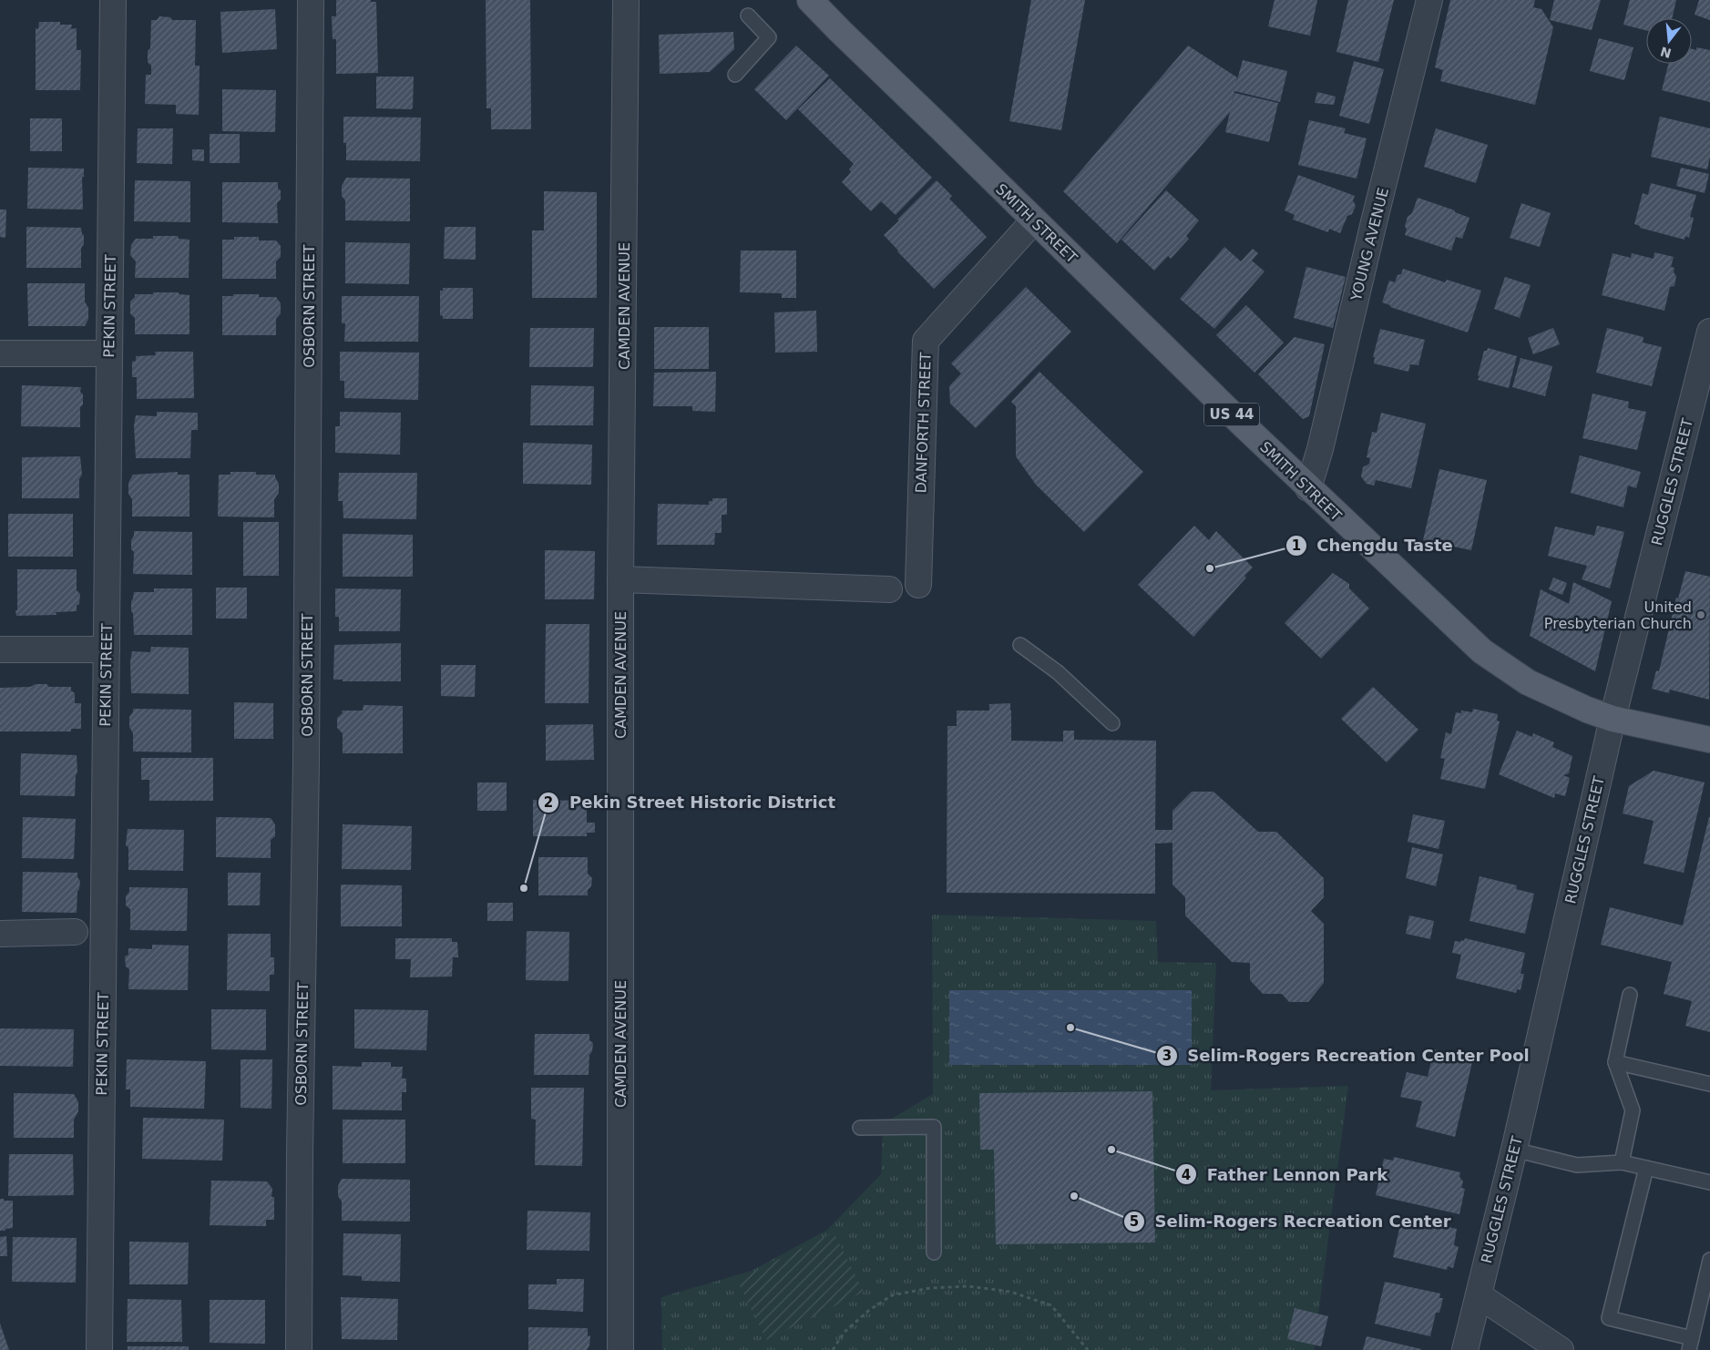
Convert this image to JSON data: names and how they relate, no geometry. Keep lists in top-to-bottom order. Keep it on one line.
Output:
{"streets":{"main road":["SMITH STREET","US 44"],"street":["YOUNG AVENUE","PEKIN STREET","OSBORN STREET","CAMDEN AVENUE","DANFORTH STREET","RUGGLES STREET"]},"crossings":[["SMITH STREET","YOUNG AVENUE"],["SMITH STREET","DANFORTH STREET"],["SMITH STREET","RUGGLES STREET"]],"places":["Chengdu Taste","United Presbyterian Church","Pekin Street Historic District","Selim-Rogers Recreation Center Pool","Father Lennon Park","Selim-Rogers Recreation Center"],"north":"bottom"}
